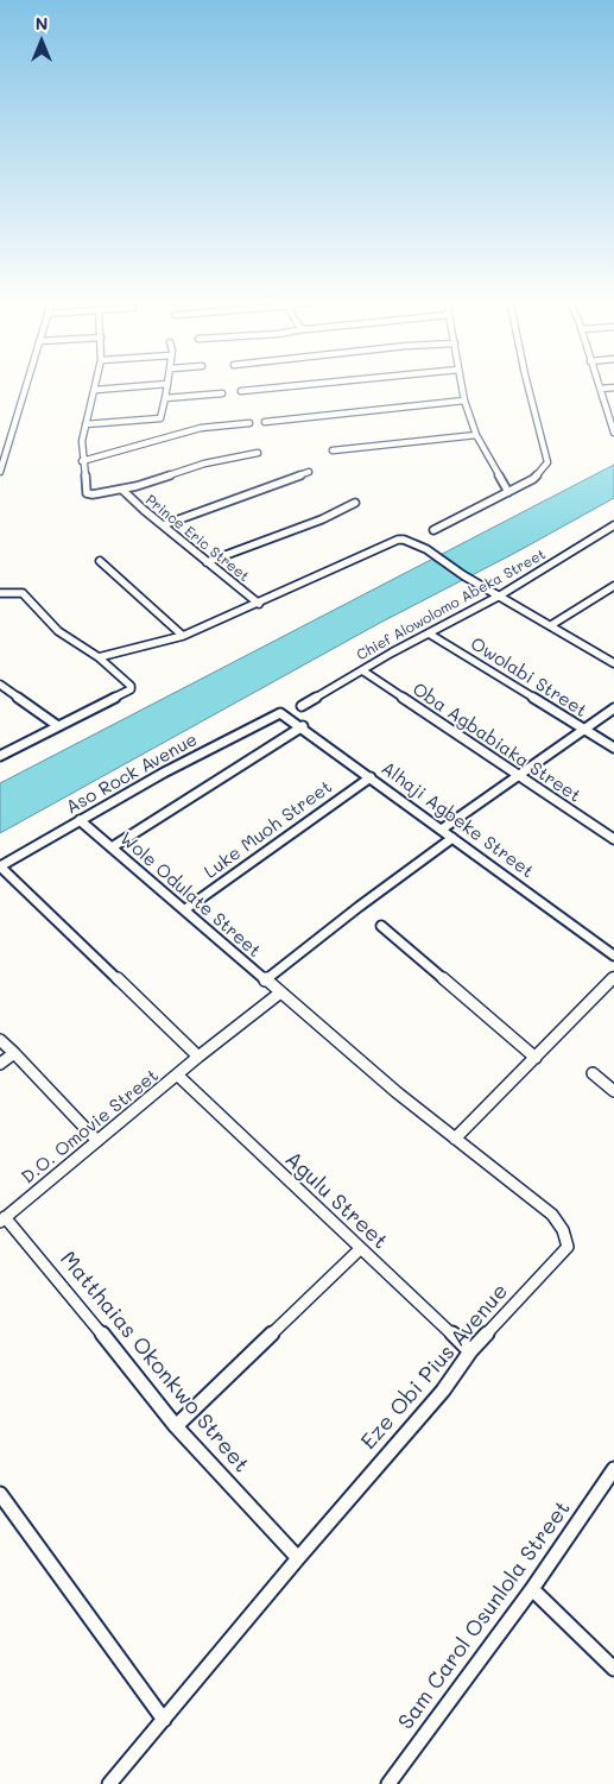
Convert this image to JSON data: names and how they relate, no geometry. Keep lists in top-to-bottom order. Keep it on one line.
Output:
{"streets":{"street":["Prince Eric Street","Chief Alowolomo Abeka Street","Owolabi Street","Oba Agbabiaka Street","Aso Rock Avenue","Alhaji Agbeke Street","Luke Muoh Street","Wole Odulate Street","D.O. Omovie Street","Agulu Street","Matthaias Okonkwo Street","Eze Obi Pius Avenue","Sam Carol Osunlola Street"]},"crossings":[["Chief Alowolomo Abeka Street","Owolabi Street"],["Chief Alowolomo Abeka Street","Oba Agbabiaka Street"],["Aso Rock Avenue","Alhaji Agbeke Street"],["Aso Rock Avenue","Wole Odulate Street"],["Alhaji Agbeke Street","Luke Muoh Street"],["Luke Muoh Street","Wole Odulate Street"],["Wole Odulate Street","D.O. Omovie Street"],["Wole Odulate Street","Eze Obi Pius Avenue"],["D.O. Omovie Street","Agulu Street"],["D.O. Omovie Street","Matthaias Okonkwo Street"],["D.O. Omovie Street","Eze Obi Pius Avenue"],["Agulu Street","Eze Obi Pius Avenue"],["Matthaias Okonkwo Street","Eze Obi Pius Avenue"]],"north":"top"}
